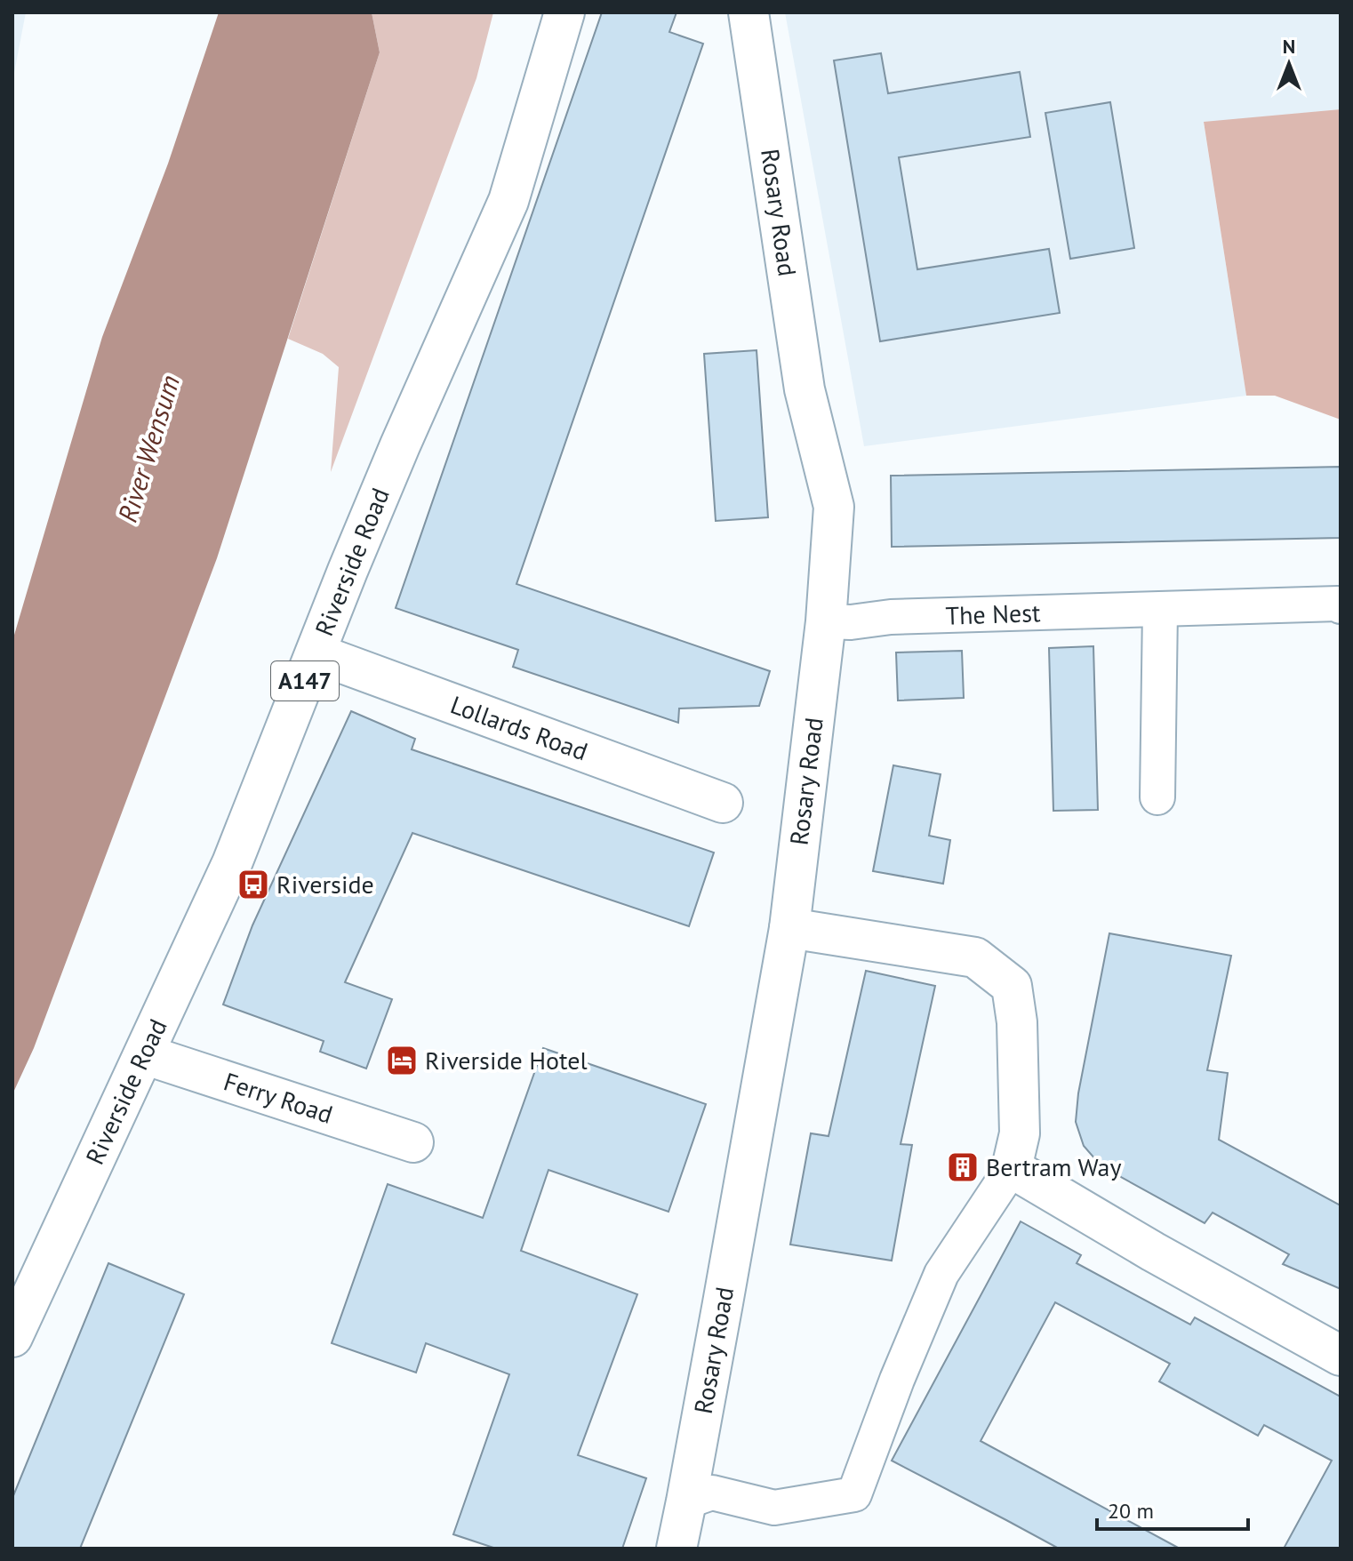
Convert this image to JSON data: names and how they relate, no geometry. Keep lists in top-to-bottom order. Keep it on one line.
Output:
{"streets":{"street":["Rosary Road","Riverside Road","The Nest","A147","Lollards Road","Ferry Road"]},"crossings":[["Rosary Road","The Nest"],["Riverside Road","Lollards Road"],["Riverside Road","Ferry Road"]],"water":["River Wensum"],"places":{"bus stop":["Riverside"],"hotel":["Riverside Hotel"],"building":["Bertram Way"]},"scale_bar":"20 m","north":"top"}
